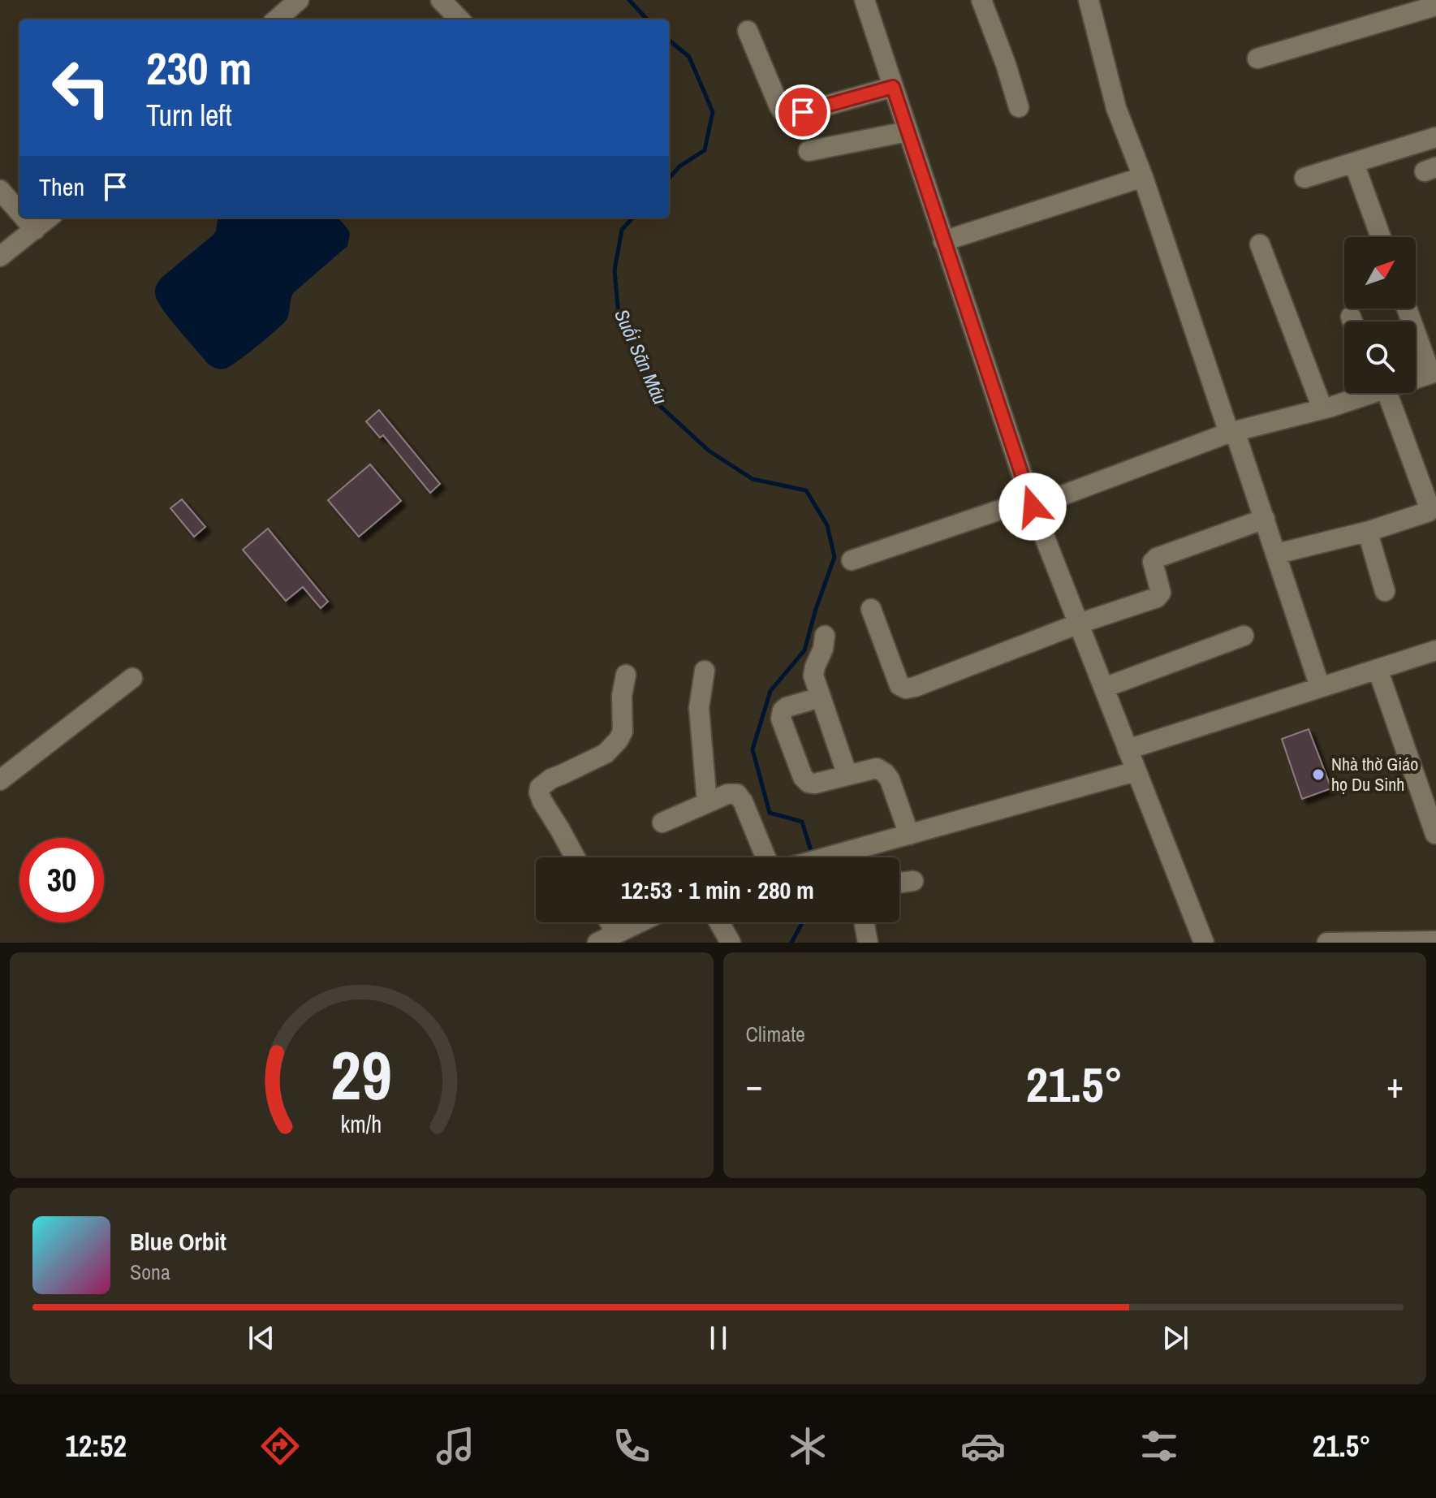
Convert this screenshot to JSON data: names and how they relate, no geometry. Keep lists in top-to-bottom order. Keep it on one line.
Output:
{"water":["Suối Săn Máu"],"places":["Nhà thờ Giáo họ Du Sinh"],"north":"top right","page":{"turn":["230 m","Turn left"],"then":"Then","limit":"30","trip":"12:53 · 1 min · 280 m","tile":"Climate","heat":["−","21.5°","+"],"song":["Blue Orbit","Sona"],"tabs":["12:52","21.5°"],"gauge":["29","km/h"]}}
